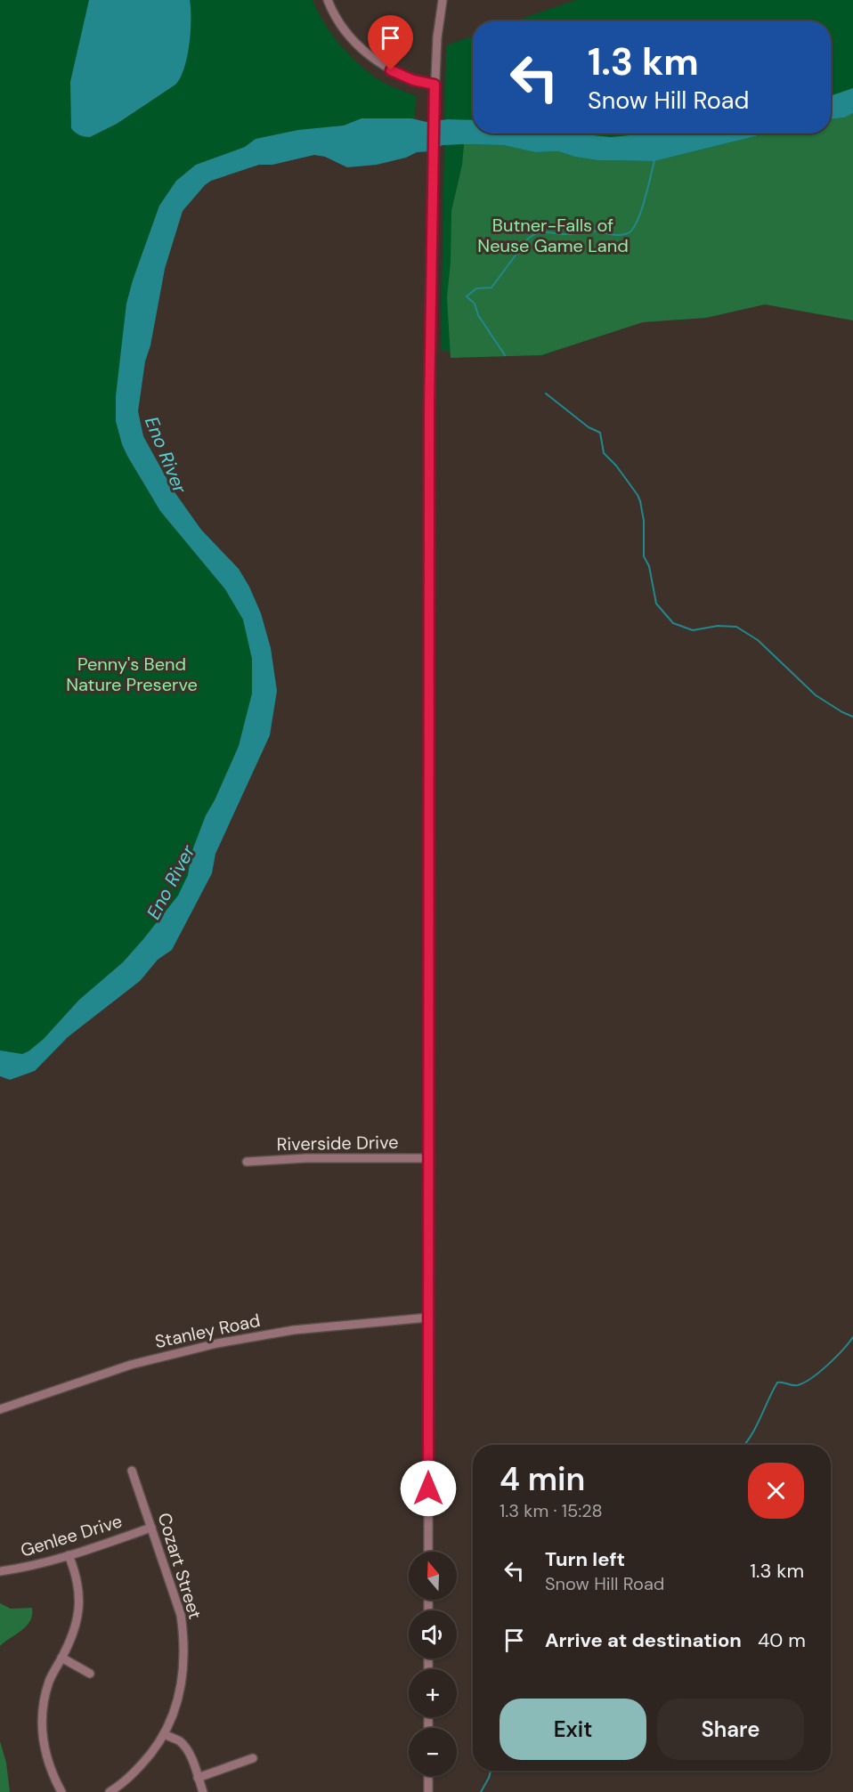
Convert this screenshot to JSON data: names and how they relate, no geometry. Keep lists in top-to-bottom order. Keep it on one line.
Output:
{"streets":{"street":["Riverside Drive","Stanley Road","Genlee Drive","Cozart Street"]},"crossings":[["Genlee Drive","Cozart Street"]],"water":["Eno River"],"parks":["Butner-Falls of Neuse Game Land","Penny's Bend Nature Preserve"],"north":"top","page":{"turn":["1.3 km","Snow Hill Road"],"heading":["4 min","1.3 km · 15:28"],"list":[{"name":"Turn left","note":"Snow Hill Road","value":"1.3 km"},{"name":"Arrive at destination","value":"40 m"}],"map_buttons":["+","−"],"buttons":["Exit","Share"]}}
